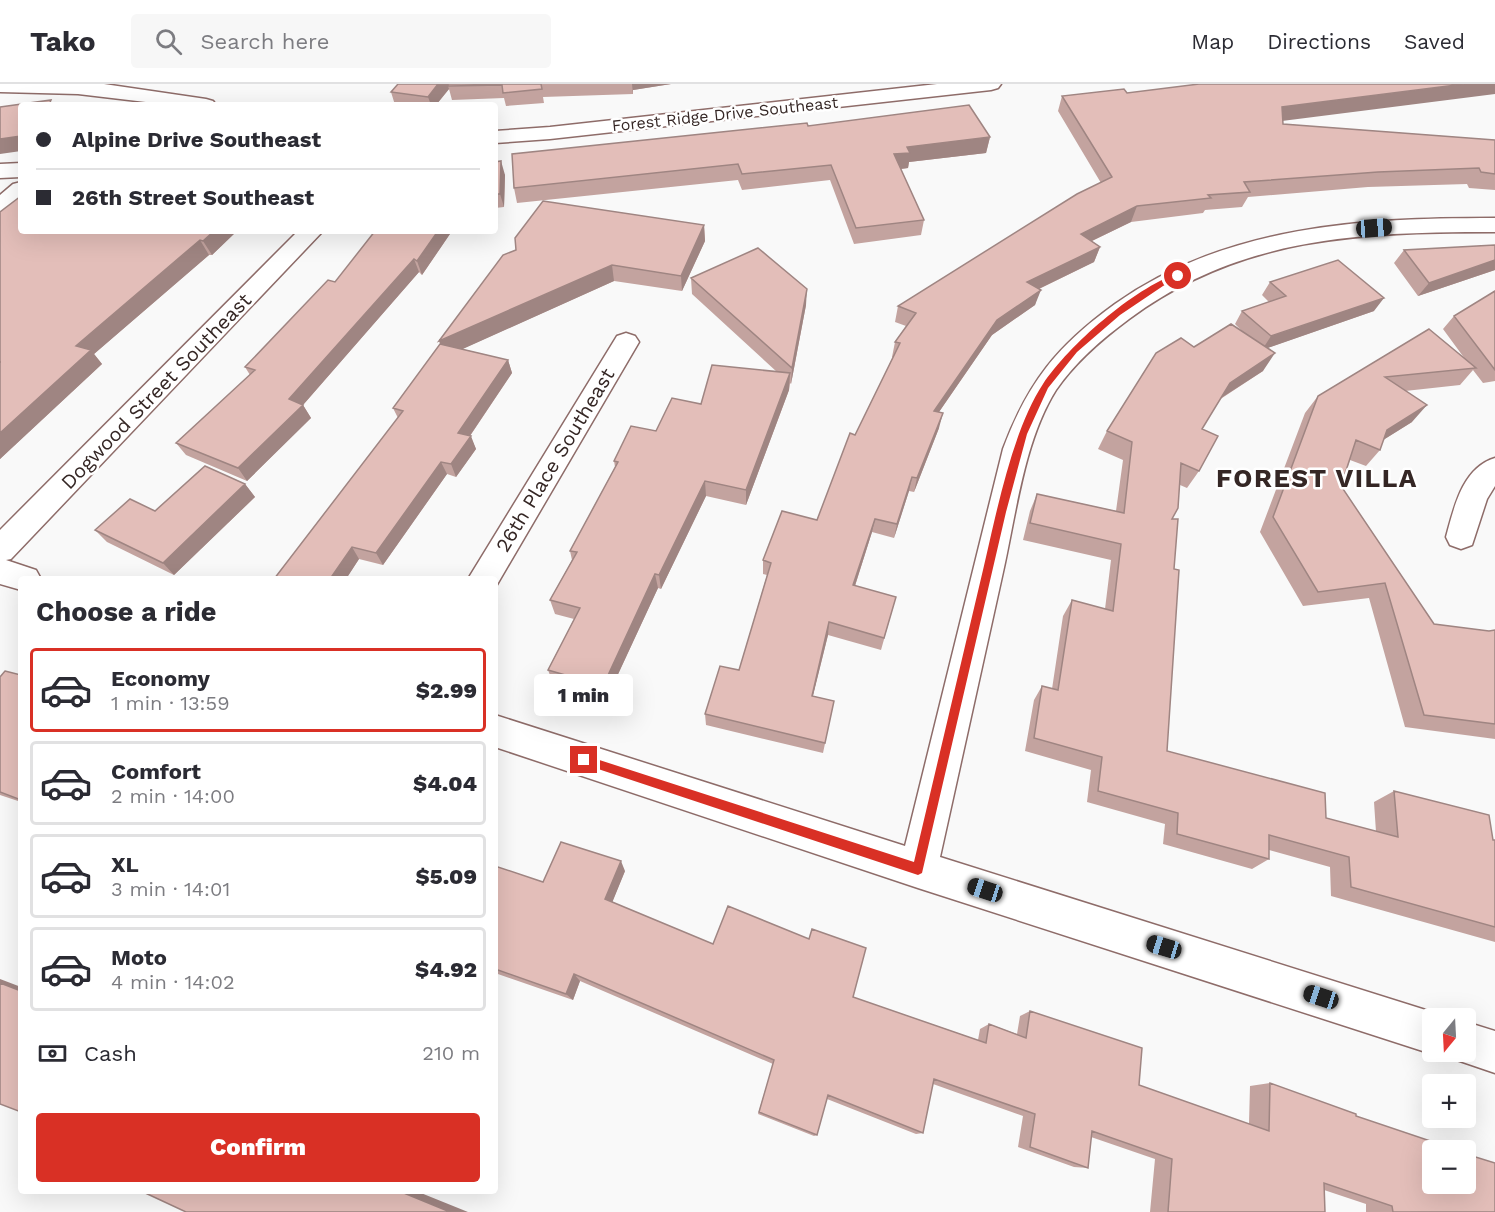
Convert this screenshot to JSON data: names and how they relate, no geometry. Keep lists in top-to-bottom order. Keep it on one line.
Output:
{"streets":{"street":["Forest Ridge Drive Southeast","Dogwood Street Southeast","26th Place Southeast"]},"districts":["FOREST VILLA"],"north":"bottom","page":{"header":"Tako","search":"Search here","nav":["Map","Directions","Saved"],"banner":["Alpine Drive Southeast","26th Street Southeast"],"heading":"Choose a ride","list":[{"name":"Economy","note":"1 min · 13:59","value":"$2.99"},{"name":"Comfort","note":"2 min · 14:00","value":"$4.04"},{"name":"XL","note":"3 min · 14:01","value":"$5.09"},{"name":"Moto","note":"4 min · 14:02","value":"$4.92"}],"bubble":"1 min","map_buttons":["+","−"],"pay":["Cash","210 m"],"buttons":"Confirm"}}
